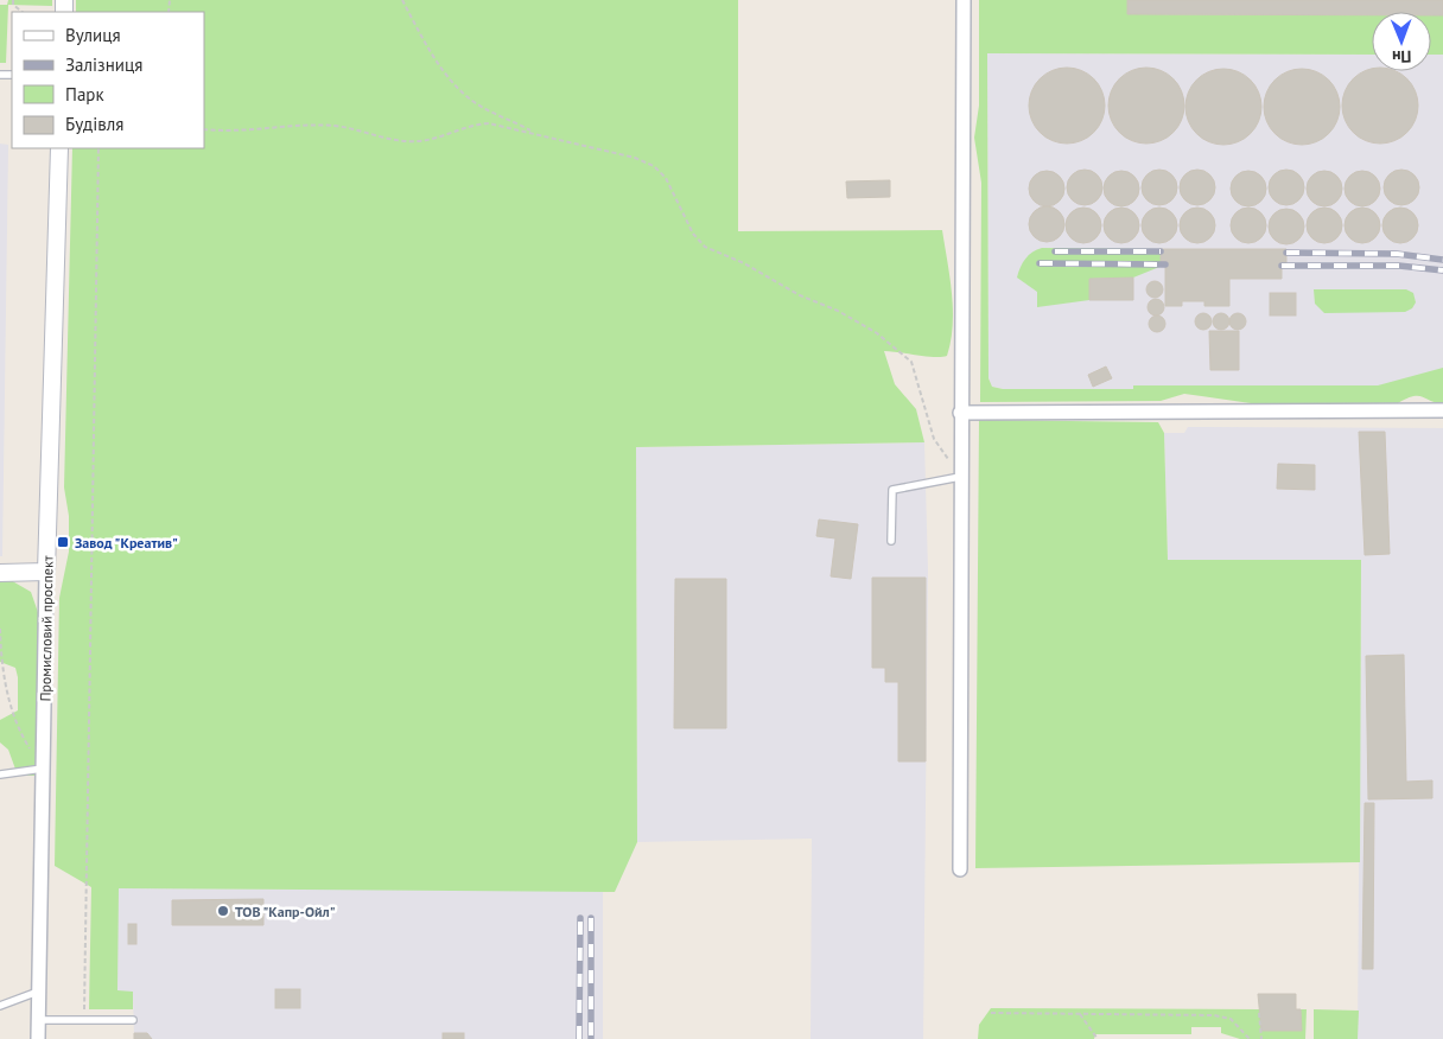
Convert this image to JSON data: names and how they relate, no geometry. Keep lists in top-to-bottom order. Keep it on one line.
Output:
{"streets":{"street":["Промисловий проспект"]},"places":{"transit":["Завод \"Креатив\""],"other":["ТОВ \"Капр-Ойл\""]},"legend":["Вулиця","Залізниця","Парк","Будівля"],"north":"bottom"}
